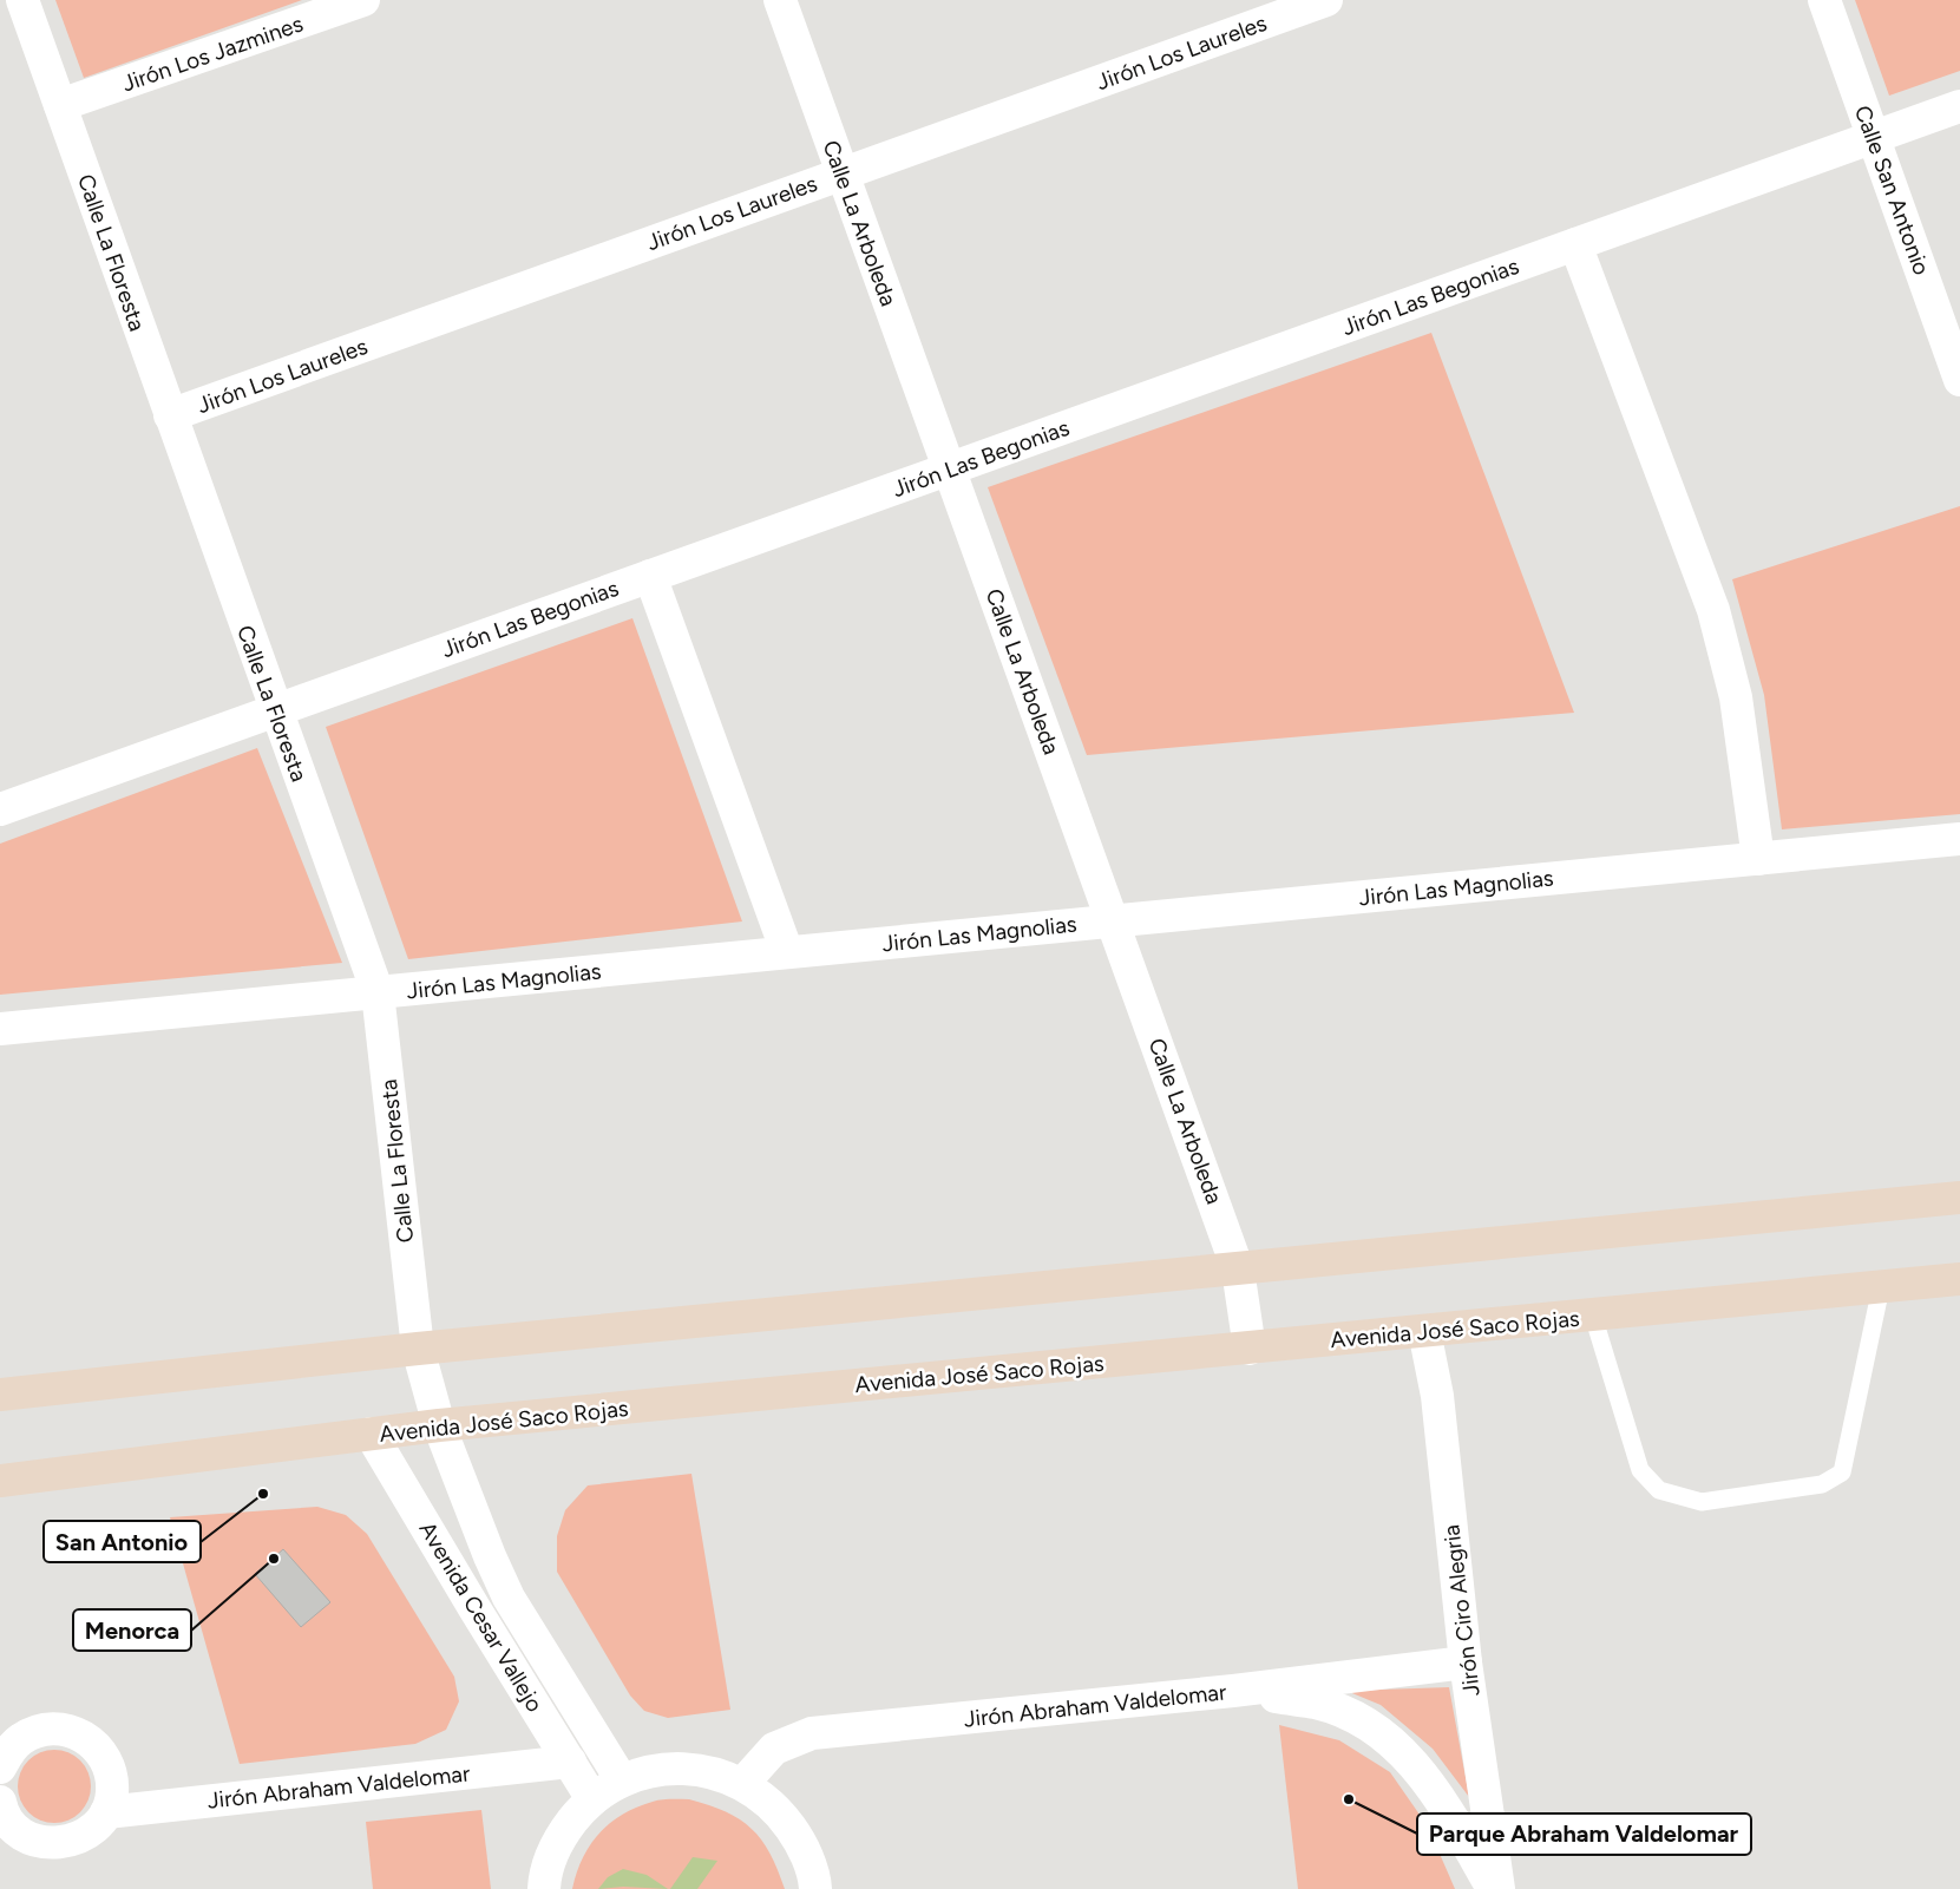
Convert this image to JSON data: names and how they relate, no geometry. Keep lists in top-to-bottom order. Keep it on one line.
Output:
{"streets":{"main road":["Avenida José Saco Rojas"],"street":["Jirón Los Laureles","Jirón Los Jazmines","Calle San Antonio","Calle La Arboleda","Calle La Floresta","Jirón Las Begonias","Jirón Las Magnolias","Jirón Ciro Alegria","Avenida Cesar Vallejo","Jirón Abraham Valdelomar"]},"crossings":[["Jirón Los Laureles","Calle La Arboleda"],["Jirón Los Laureles","Calle La Floresta"],["Jirón Los Jazmines","Calle La Floresta"],["Calle San Antonio","Jirón Las Begonias"],["Calle La Arboleda","Jirón Las Begonias"],["Calle La Arboleda","Jirón Las Magnolias"],["Calle La Arboleda","Avenida José Saco Rojas"],["Calle La Floresta","Jirón Las Begonias"],["Calle La Floresta","Jirón Las Magnolias"],["Calle La Floresta","Avenida José Saco Rojas"],["Calle La Floresta","Avenida Cesar Vallejo"],["Avenida José Saco Rojas","Jirón Ciro Alegria"],["Avenida José Saco Rojas","Avenida Cesar Vallejo"],["Jirón Ciro Alegria","Jirón Abraham Valdelomar"],["Avenida Cesar Vallejo","Jirón Abraham Valdelomar"]],"places":["San Antonio","Menorca","Parque Abraham Valdelomar"]}
